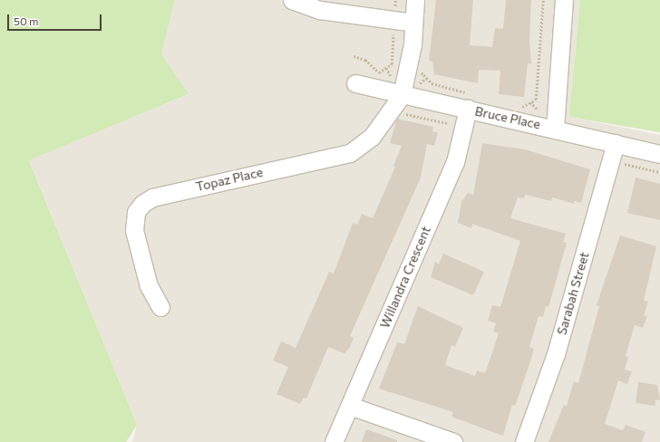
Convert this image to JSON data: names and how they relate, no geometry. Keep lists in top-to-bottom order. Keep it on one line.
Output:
{"streets":{"street":["Bruce Place","Topaz Place","Willandra Crescent","Sarabah Street"]},"crossings":[["Bruce Place","Topaz Place"],["Bruce Place","Willandra Crescent"],["Bruce Place","Sarabah Street"]],"scale_bar":"50 m"}
